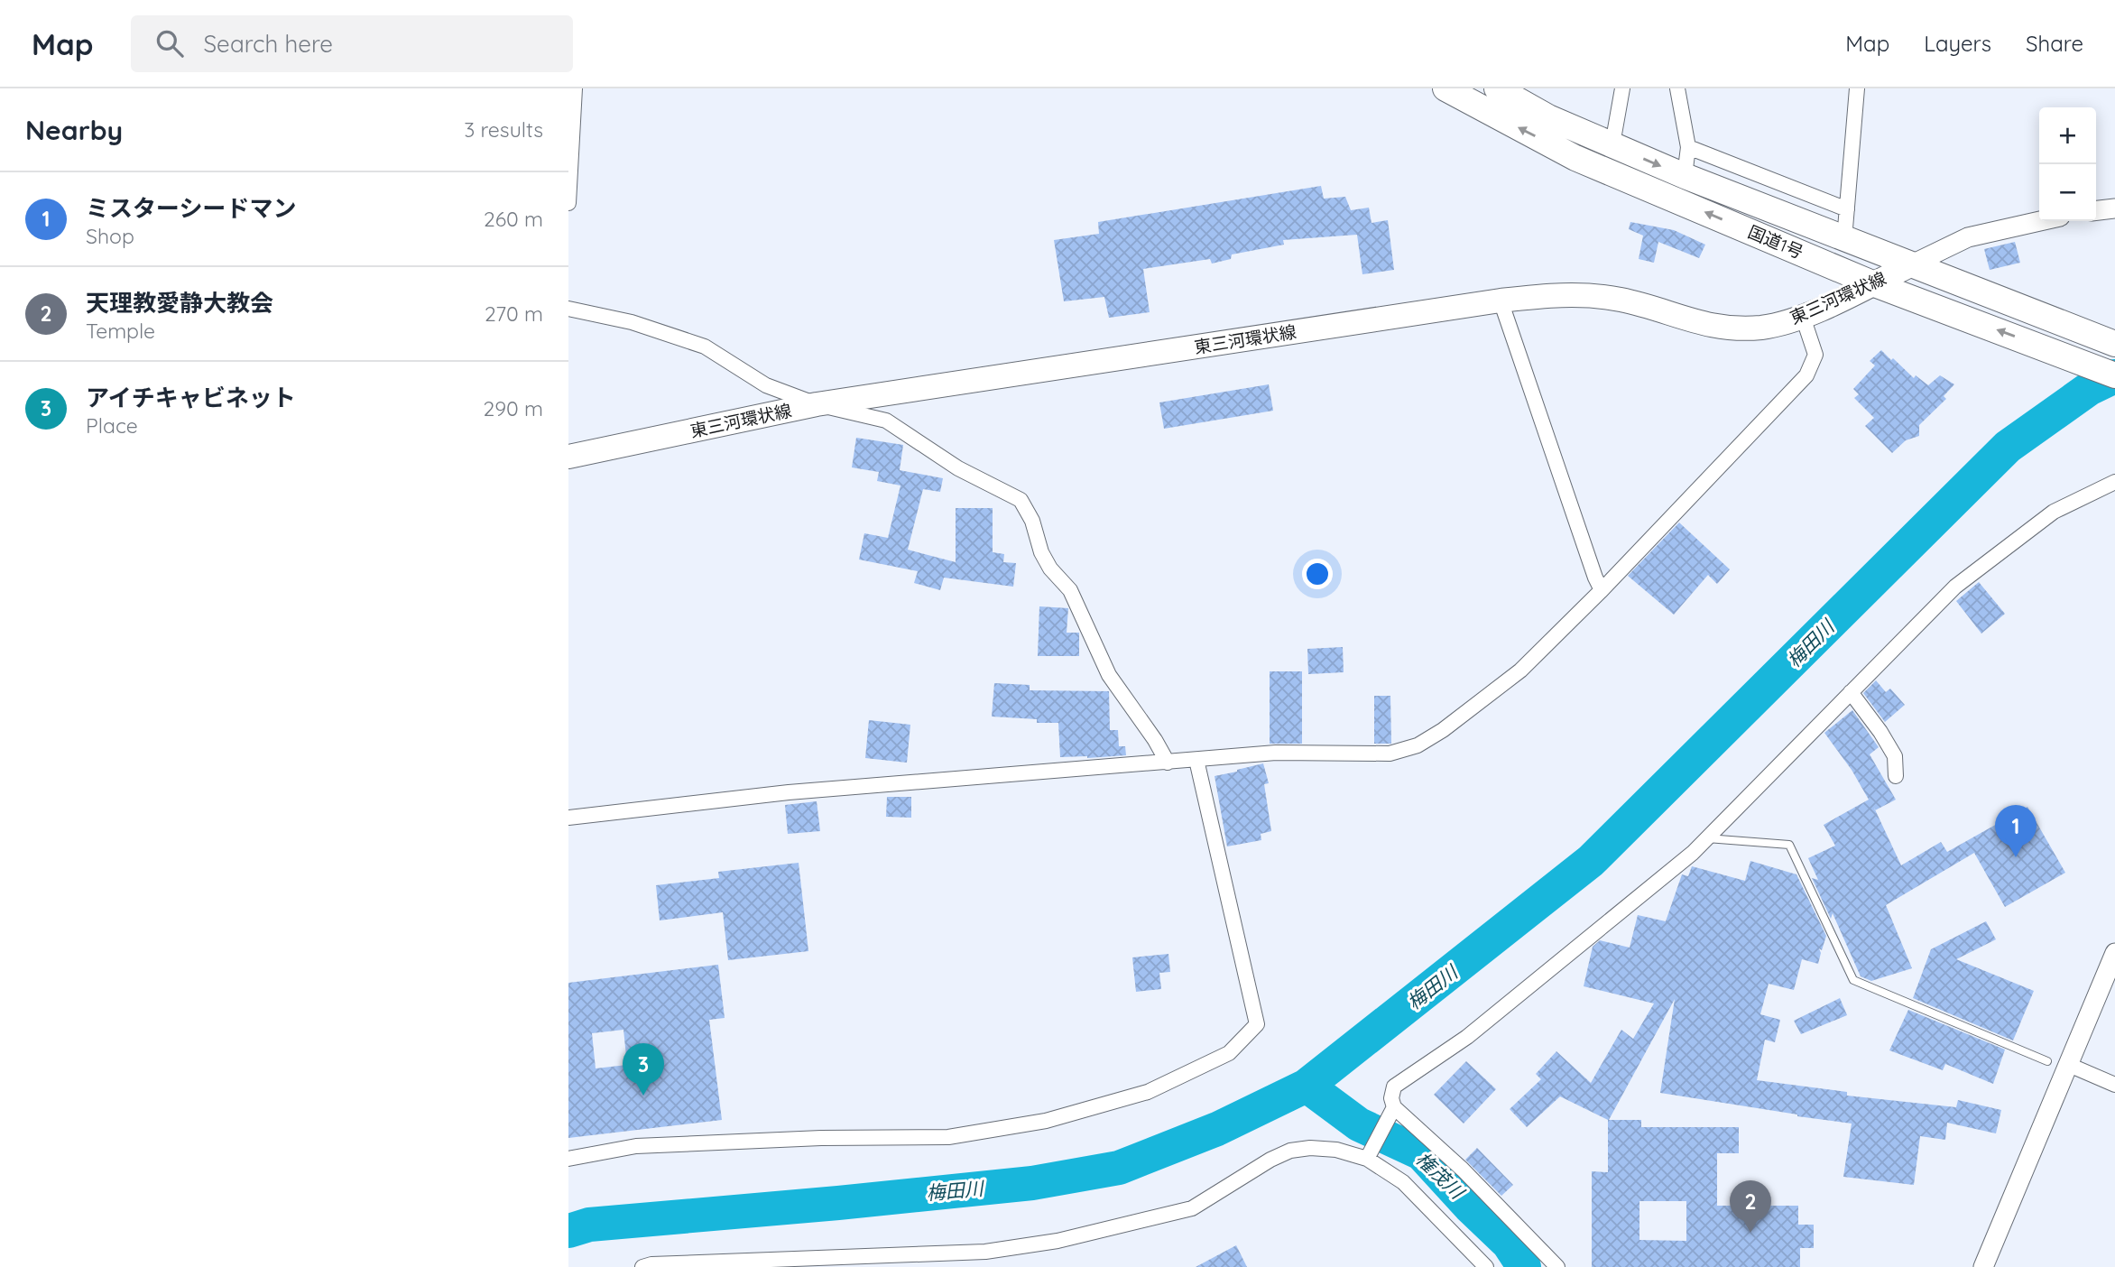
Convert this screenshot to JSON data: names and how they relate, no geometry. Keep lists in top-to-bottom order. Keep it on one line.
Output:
{"streets":{"highway":["国道1号"],"main road":["東三河環状線"]},"crossings":[["国道1号","東三河環状線"]],"water":["梅田川","権茂川"],"page":{"header":"Map","search":"Search here","nav":["Map","Layers","Share"],"heading":["Nearby","3 results"],"map_buttons":["+","−"],"list":[{"mark":"1","name":"ミスターシードマン","note":"Shop","value":"260 m"},{"mark":"2","name":"天理教愛静大教会","note":"Temple","value":"270 m"},{"mark":"3","name":"アイチキャビネット","note":"Place","value":"290 m"}],"pins":["1","3","2"]}}
